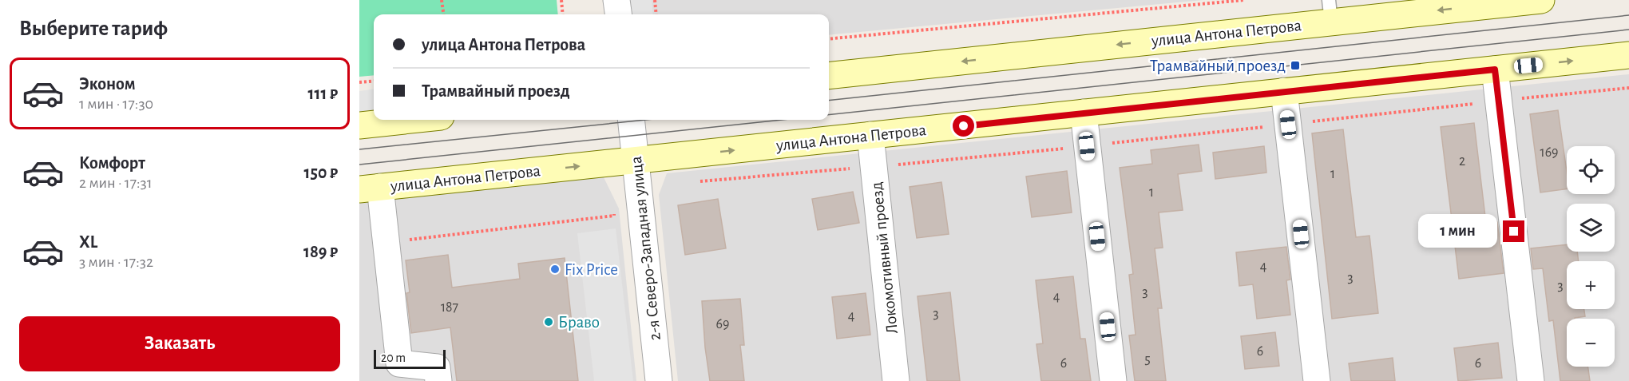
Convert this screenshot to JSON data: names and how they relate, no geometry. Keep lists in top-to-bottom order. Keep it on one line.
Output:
{"streets":{"main road":["улица Антона Петрова"],"street":["2-я Северо-Западная улица","Локомотивный проезд"]},"crossings":[["улица Антона Петрова","2-я Северо-Западная улица"],["улица Антона Петрова","Локомотивный проезд"]],"places":{"transit":["Трамвайный проезд"],"other":["Fix Price","Браво"]},"house_numbers":["169","2","1","1","4","3","3","3","4","187","3","4","69","6","5","6","6"],"scale_bar":"20 m","page":{"heading":"Выберите тариф","banner":["улица Антона Петрова","Трамвайный проезд"],"list":[{"name":"Эконом","note":"1 мин · 17:30","value":"111 ₽"},{"name":"Комфорт","note":"2 мин · 17:31","value":"150 ₽"},{"name":"XL","note":"3 мин · 17:32","value":"189 ₽"}],"map_buttons":["+","−"],"bubble":"1 мин","buttons":"Заказать","scale":"20 m"}}
